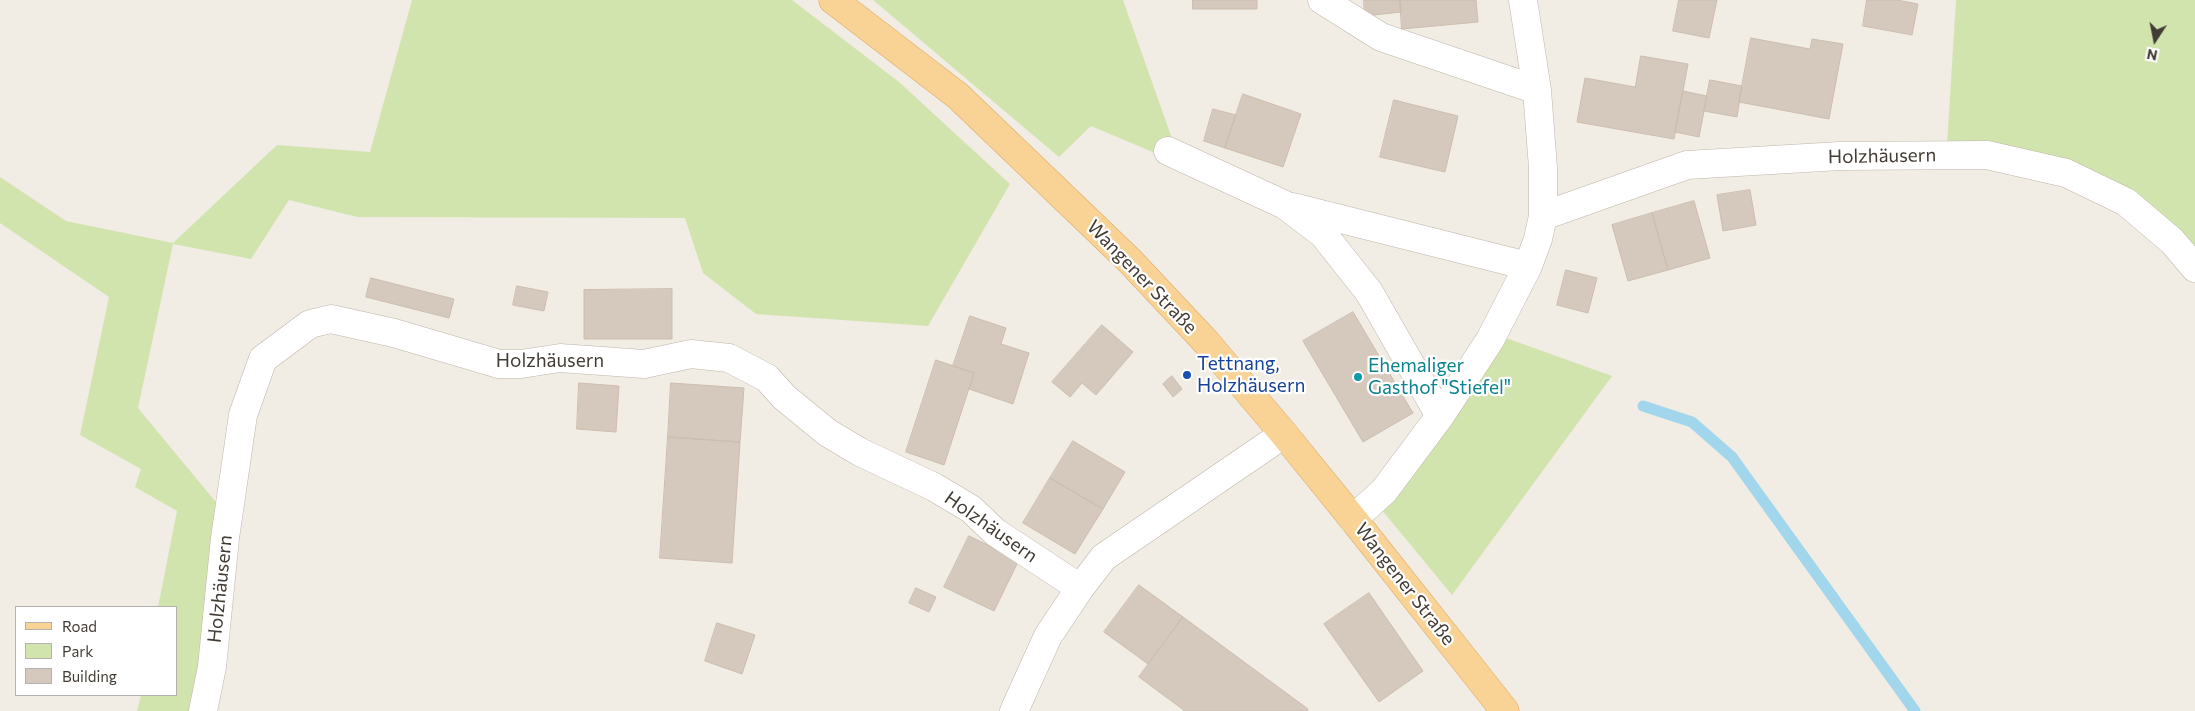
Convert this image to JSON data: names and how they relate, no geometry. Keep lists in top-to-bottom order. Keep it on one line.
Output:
{"streets":{"main road":["Wangener Straße"],"street":["Holzhäusern"]},"places":["Tettnang, Holzhäusern","Ehemaliger Gasthof \"Stiefel\""],"legend":["Road","Park","Building"],"north":"bottom"}
